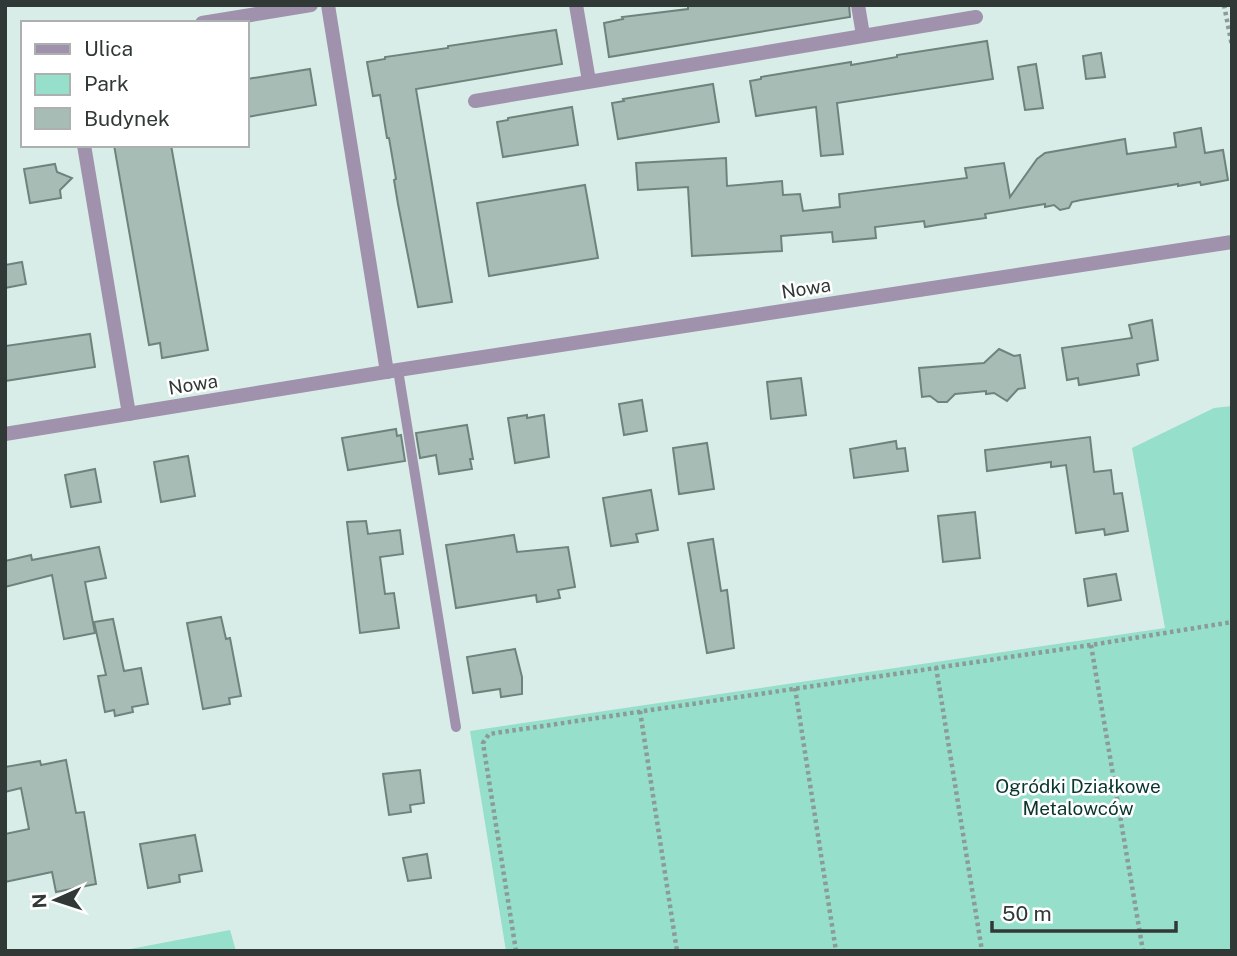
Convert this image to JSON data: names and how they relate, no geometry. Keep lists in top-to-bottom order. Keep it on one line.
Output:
{"streets":{"street":["Nowa"]},"parks":["Ogródki Działkowe Metalowców"],"legend":["Ulica","Park","Budynek"],"scale_bar":"50 m","north":"left"}
